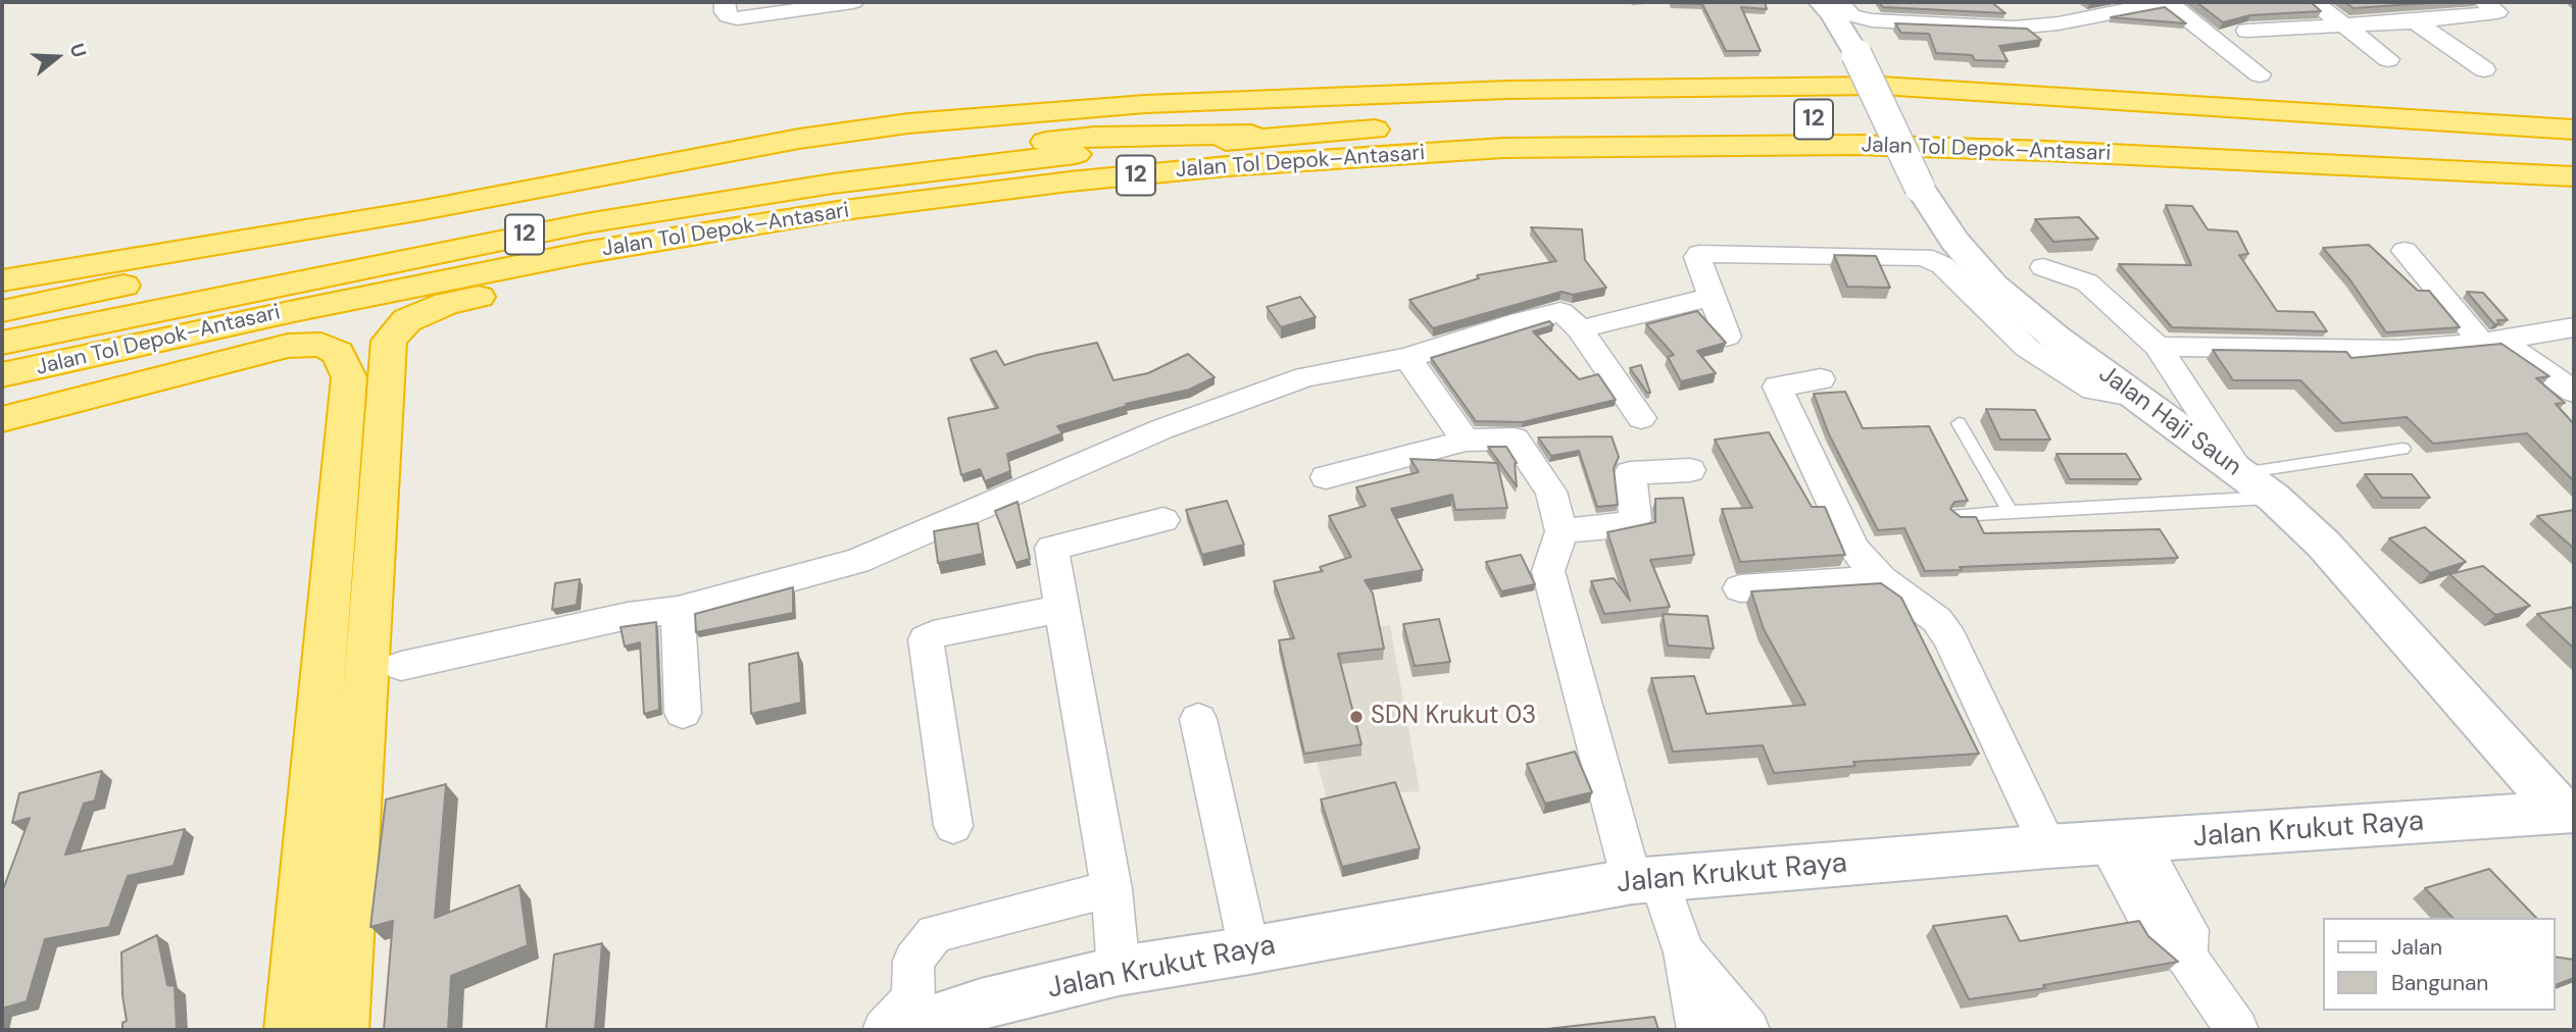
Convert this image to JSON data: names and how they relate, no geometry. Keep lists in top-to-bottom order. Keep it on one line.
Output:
{"streets":{"highway":["12","Jalan Tol Depok–Antasari"],"street":["Jalan Haji Saun","Jalan Krukut Raya"]},"crossings":[["Jalan Haji Saun","Jalan Krukut Raya"]],"places":["SDN Krukut 03"],"legend":["Jalan","Bangunan"],"north":"right"}
